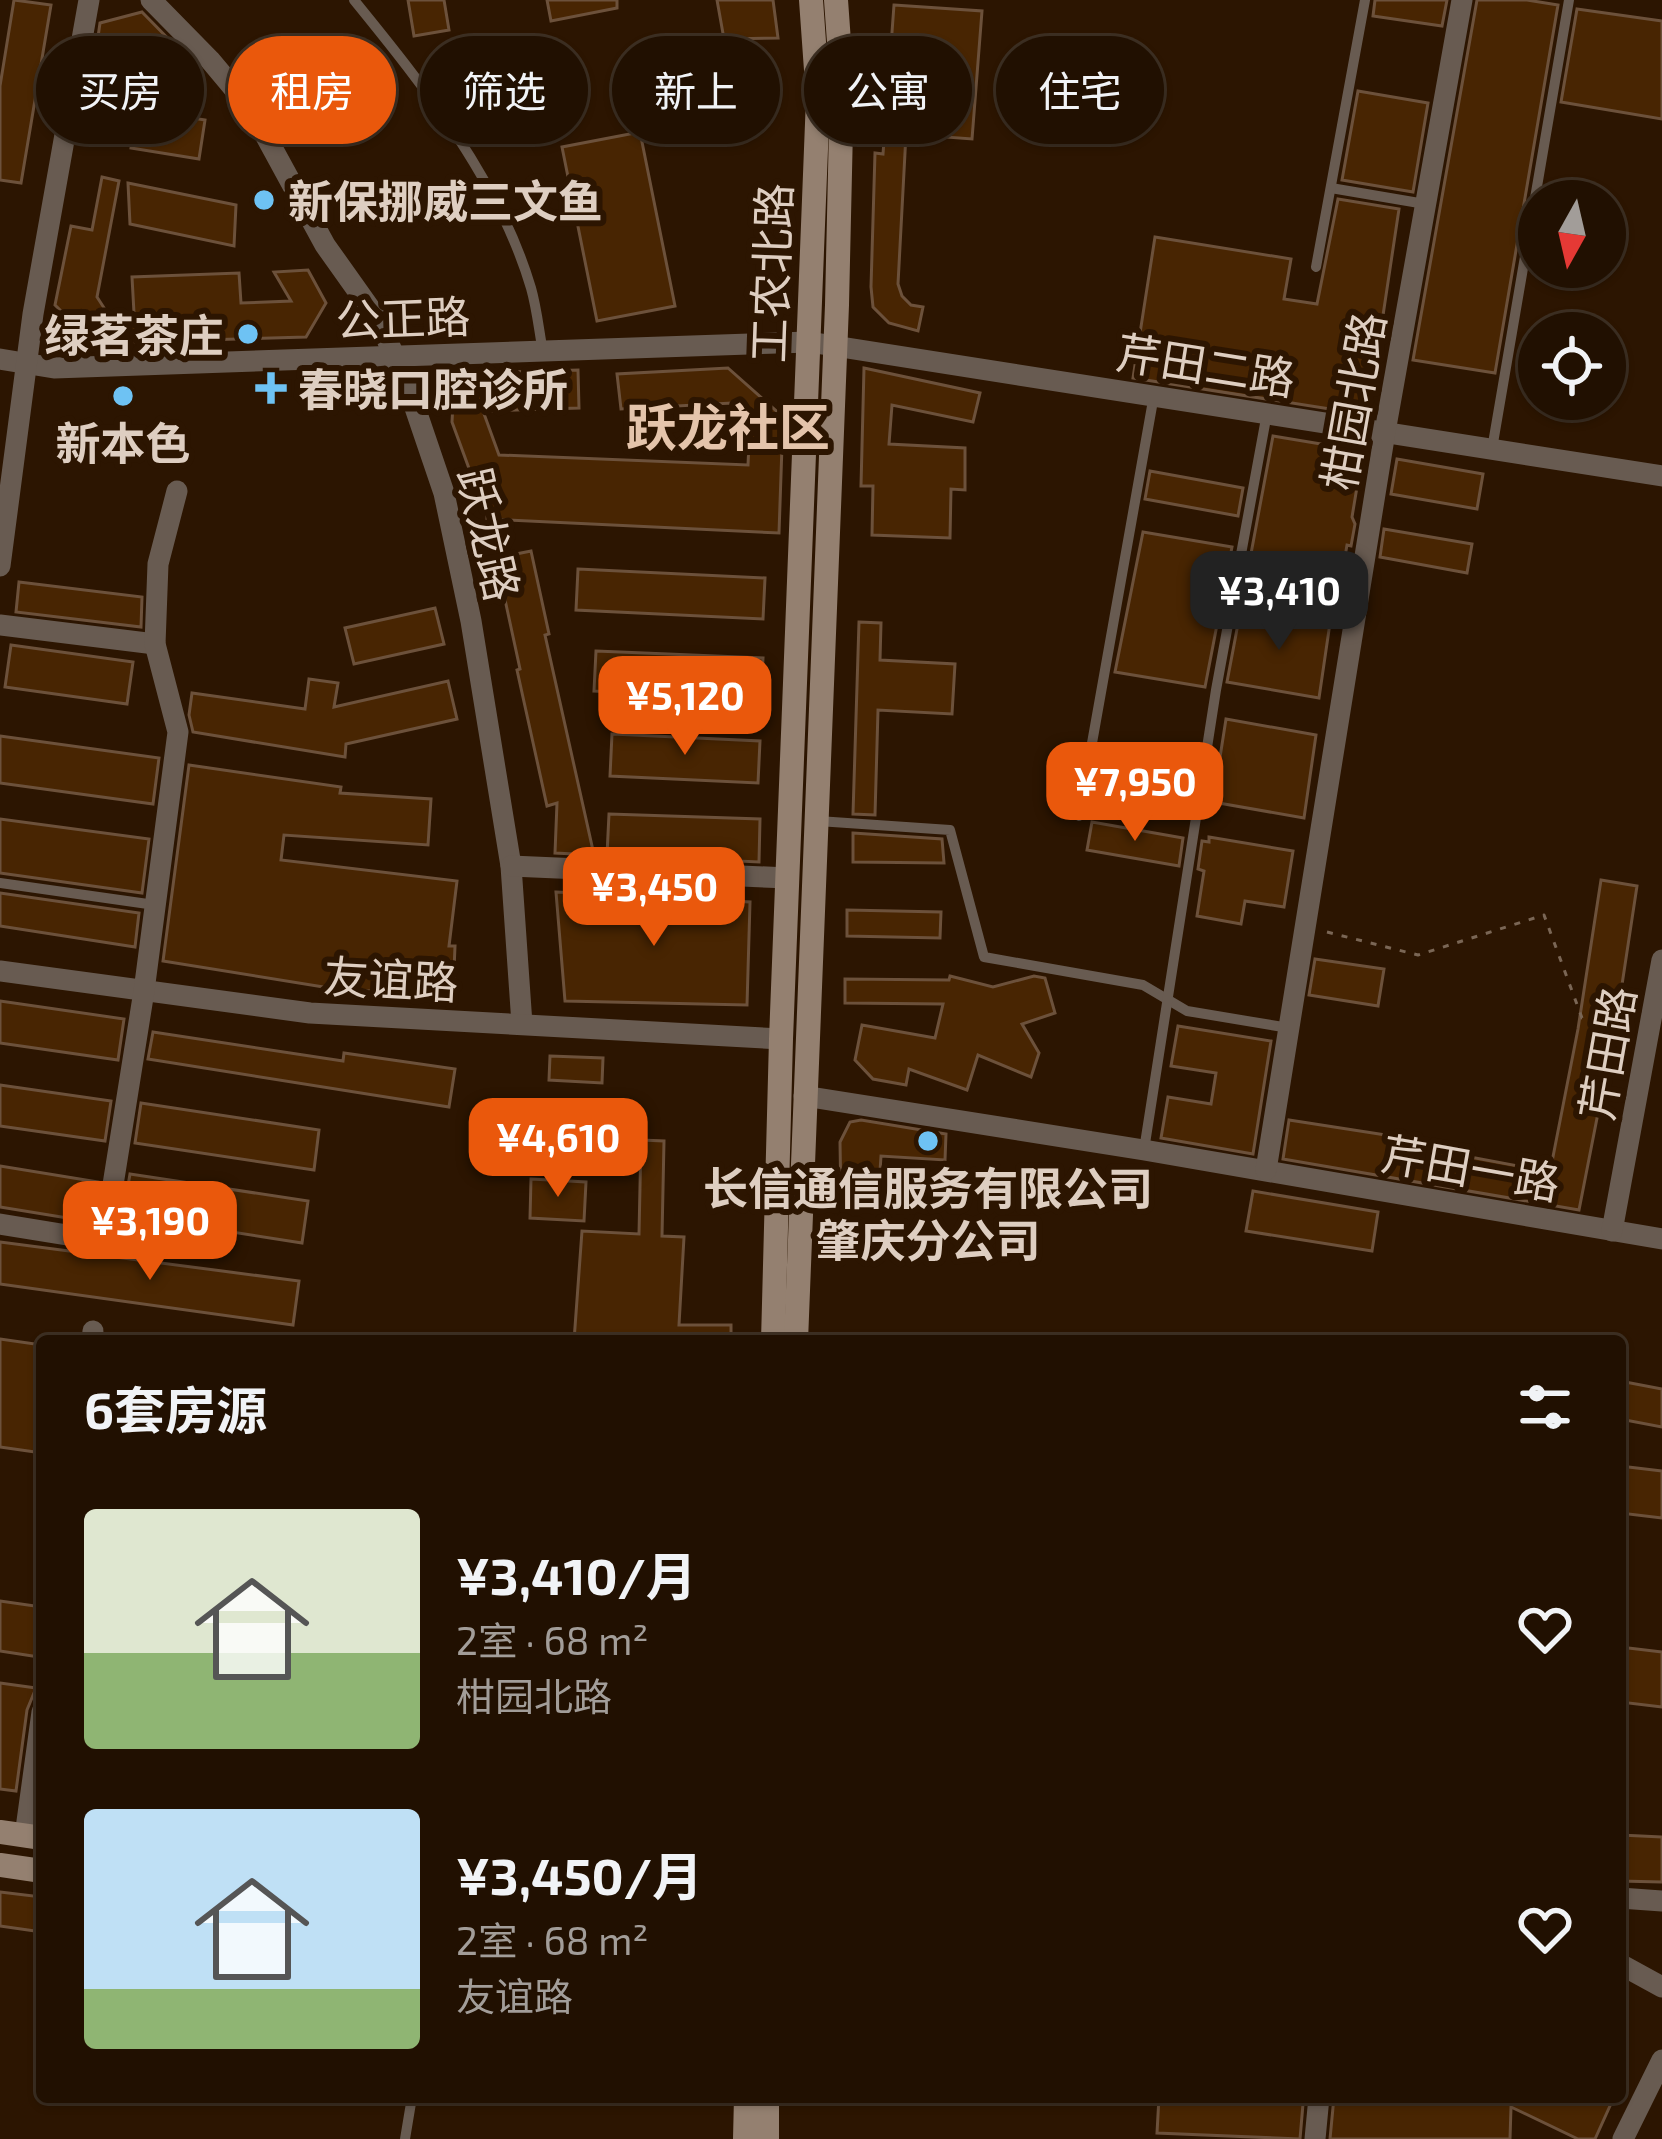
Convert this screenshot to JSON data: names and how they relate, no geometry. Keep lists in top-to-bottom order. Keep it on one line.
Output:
{"streets":{"street":["工农北路","公正路","芹田二路","柑园北路","跃龙路","友谊路","芹田路","芹田一路"]},"crossings":[["工农北路","公正路"],["工农北路","芹田二路"],["工农北路","友谊路"],["工农北路","芹田一路"],["公正路","芹田二路"],["公正路","跃龙路"],["芹田二路","柑园北路"],["柑园北路","芹田一路"],["跃龙路","友谊路"],["芹田路","芹田一路"]],"districts":["跃龙社区"],"places":{"other":["新保挪威三文鱼","绿茗茶庄","新本色","长信通信服务有限公司 肇庆分公司"],"health":["春晓口腔诊所"]},"north":"bottom","page":{"chip":["买房","租房","筛选","新上","公寓","住宅"],"price":["¥3,410","¥5,120","¥7,950","¥3,450","¥4,610","¥3,190"],"heading":"6套房源","list":[{"name":"¥3,410/月","note":"2室 · 68 m² · 柑园北路"},{"name":"¥3,450/月","note":"2室 · 68 m² · 友谊路"}]}}
